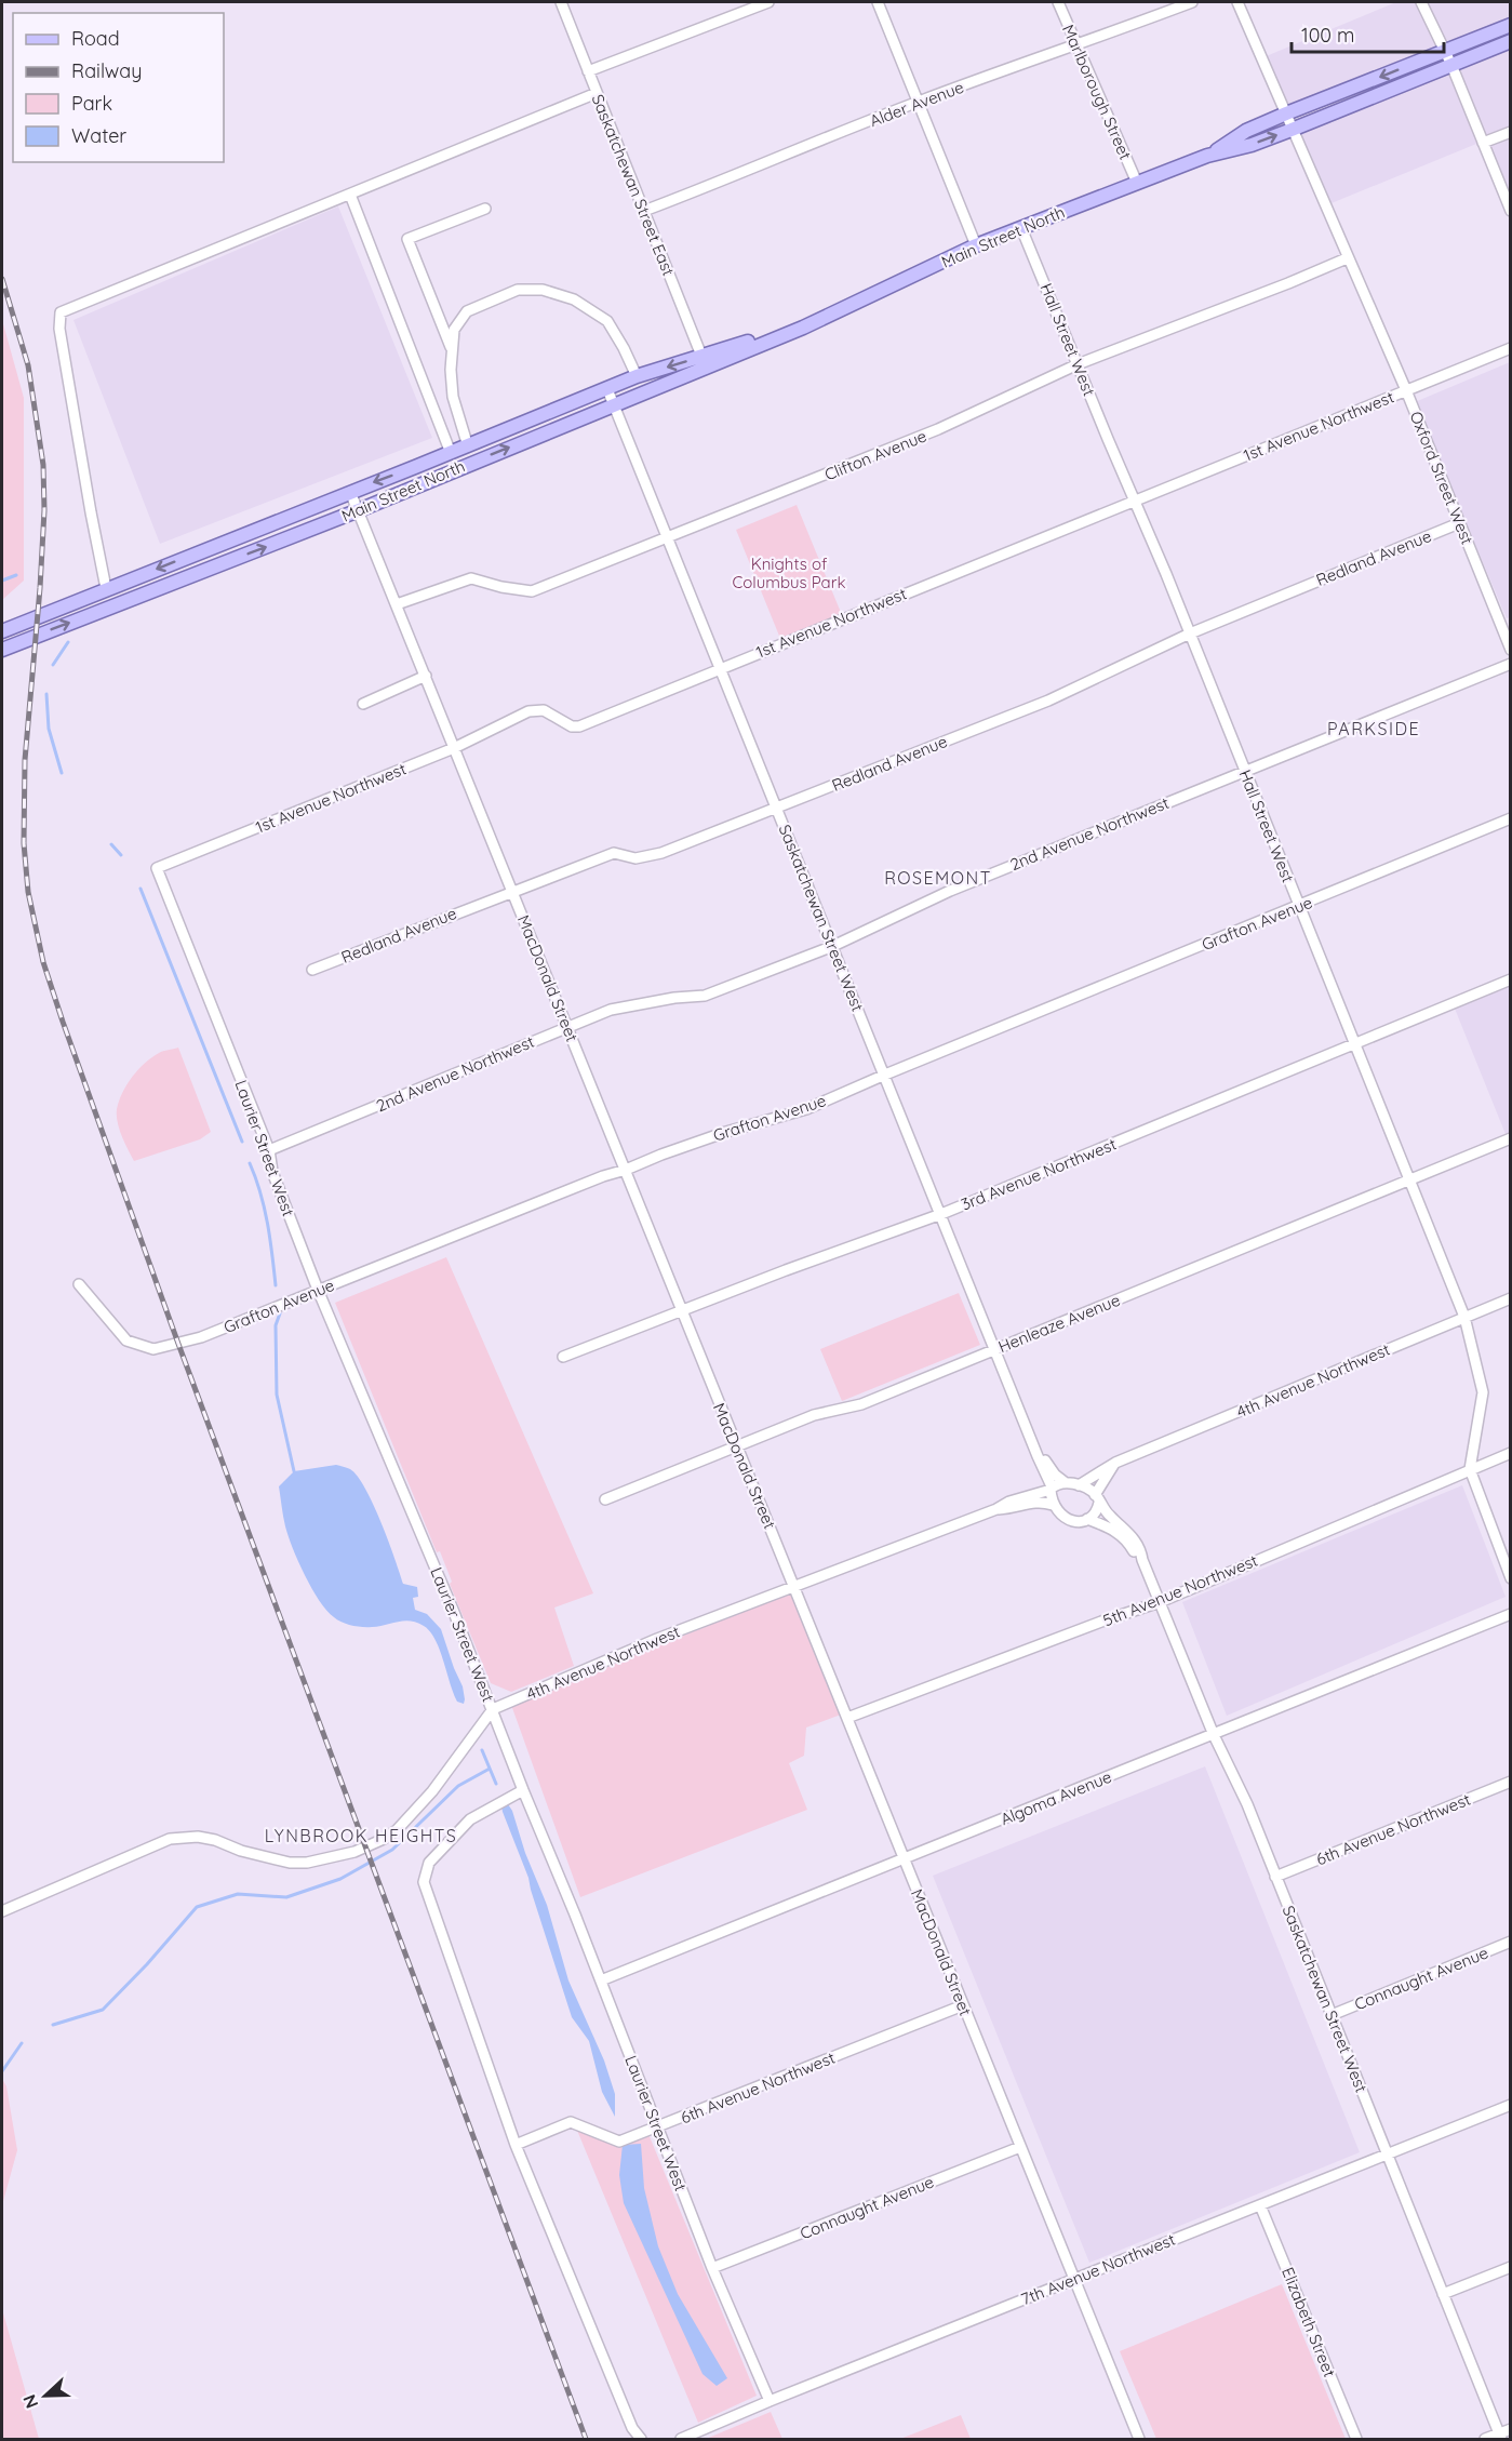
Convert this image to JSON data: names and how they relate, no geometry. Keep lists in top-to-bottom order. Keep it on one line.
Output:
{"streets":{"main road":["Main Street North"],"street":["Marlborough Street","Alder Avenue","Saskatchewan Street East","Hall Street West","1st Avenue Northwest","Clifton Avenue","Oxford Street West","Redland Avenue","2nd Avenue Northwest","Saskatchewan Street West","Grafton Avenue","MacDonald Street","Laurier Street West","3rd Avenue Northwest","Henleaze Avenue","4th Avenue Northwest","5th Avenue Northwest","Algoma Avenue","6th Avenue Northwest","Connaught Avenue","7th Avenue Northwest","Elizabeth Street"]},"crossings":[["Marlborough Street","Alder Avenue"],["Marlborough Street","Main Street North"],["Alder Avenue","Saskatchewan Street East"],["Saskatchewan Street East","Main Street North"],["Main Street North","Hall Street West"],["Main Street North","Oxford Street West"],["Main Street North","Saskatchewan Street West"],["Main Street North","MacDonald Street"],["Hall Street West","1st Avenue Northwest"],["Hall Street West","Clifton Avenue"],["Hall Street West","Redland Avenue"],["Hall Street West","2nd Avenue Northwest"],["Hall Street West","Grafton Avenue"],["Hall Street West","3rd Avenue Northwest"],["Hall Street West","Henleaze Avenue"],["Hall Street West","4th Avenue Northwest"],["Hall Street West","5th Avenue Northwest"],["1st Avenue Northwest","Oxford Street West"],["1st Avenue Northwest","Saskatchewan Street West"],["1st Avenue Northwest","MacDonald Street"],["1st Avenue Northwest","Laurier Street West"],["Clifton Avenue","Oxford Street West"],["Clifton Avenue","Saskatchewan Street West"],["Clifton Avenue","MacDonald Street"],["Oxford Street West","Redland Avenue"],["Redland Avenue","Saskatchewan Street West"],["Redland Avenue","MacDonald Street"],["2nd Avenue Northwest","Saskatchewan Street West"],["2nd Avenue Northwest","MacDonald Street"],["2nd Avenue Northwest","Laurier Street West"],["Saskatchewan Street West","Grafton Avenue"],["Saskatchewan Street West","3rd Avenue Northwest"],["Saskatchewan Street West","Henleaze Avenue"],["Saskatchewan Street West","4th Avenue Northwest"],["Saskatchewan Street West","5th Avenue Northwest"],["Saskatchewan Street West","Algoma Avenue"],["Saskatchewan Street West","6th Avenue Northwest"],["Saskatchewan Street West","Connaught Avenue"],["Saskatchewan Street West","7th Avenue Northwest"],["Grafton Avenue","MacDonald Street"],["Grafton Avenue","Laurier Street West"],["MacDonald Street","3rd Avenue Northwest"],["MacDonald Street","Henleaze Avenue"],["MacDonald Street","4th Avenue Northwest"],["MacDonald Street","5th Avenue Northwest"],["MacDonald Street","Algoma Avenue"],["MacDonald Street","6th Avenue Northwest"],["MacDonald Street","Connaught Avenue"],["MacDonald Street","7th Avenue Northwest"],["Laurier Street West","4th Avenue Northwest"],["Laurier Street West","Algoma Avenue"],["Laurier Street West","6th Avenue Northwest"],["Laurier Street West","Connaught Avenue"],["Laurier Street West","7th Avenue Northwest"],["7th Avenue Northwest","Elizabeth Street"]],"districts":["PARKSIDE","ROSEMONT","LYNBROOK HEIGHTS"],"parks":["Knights of Columbus Park"],"legend":["Road","Railway","Park","Water"],"scale_bar":"100 m","north":"left"}
